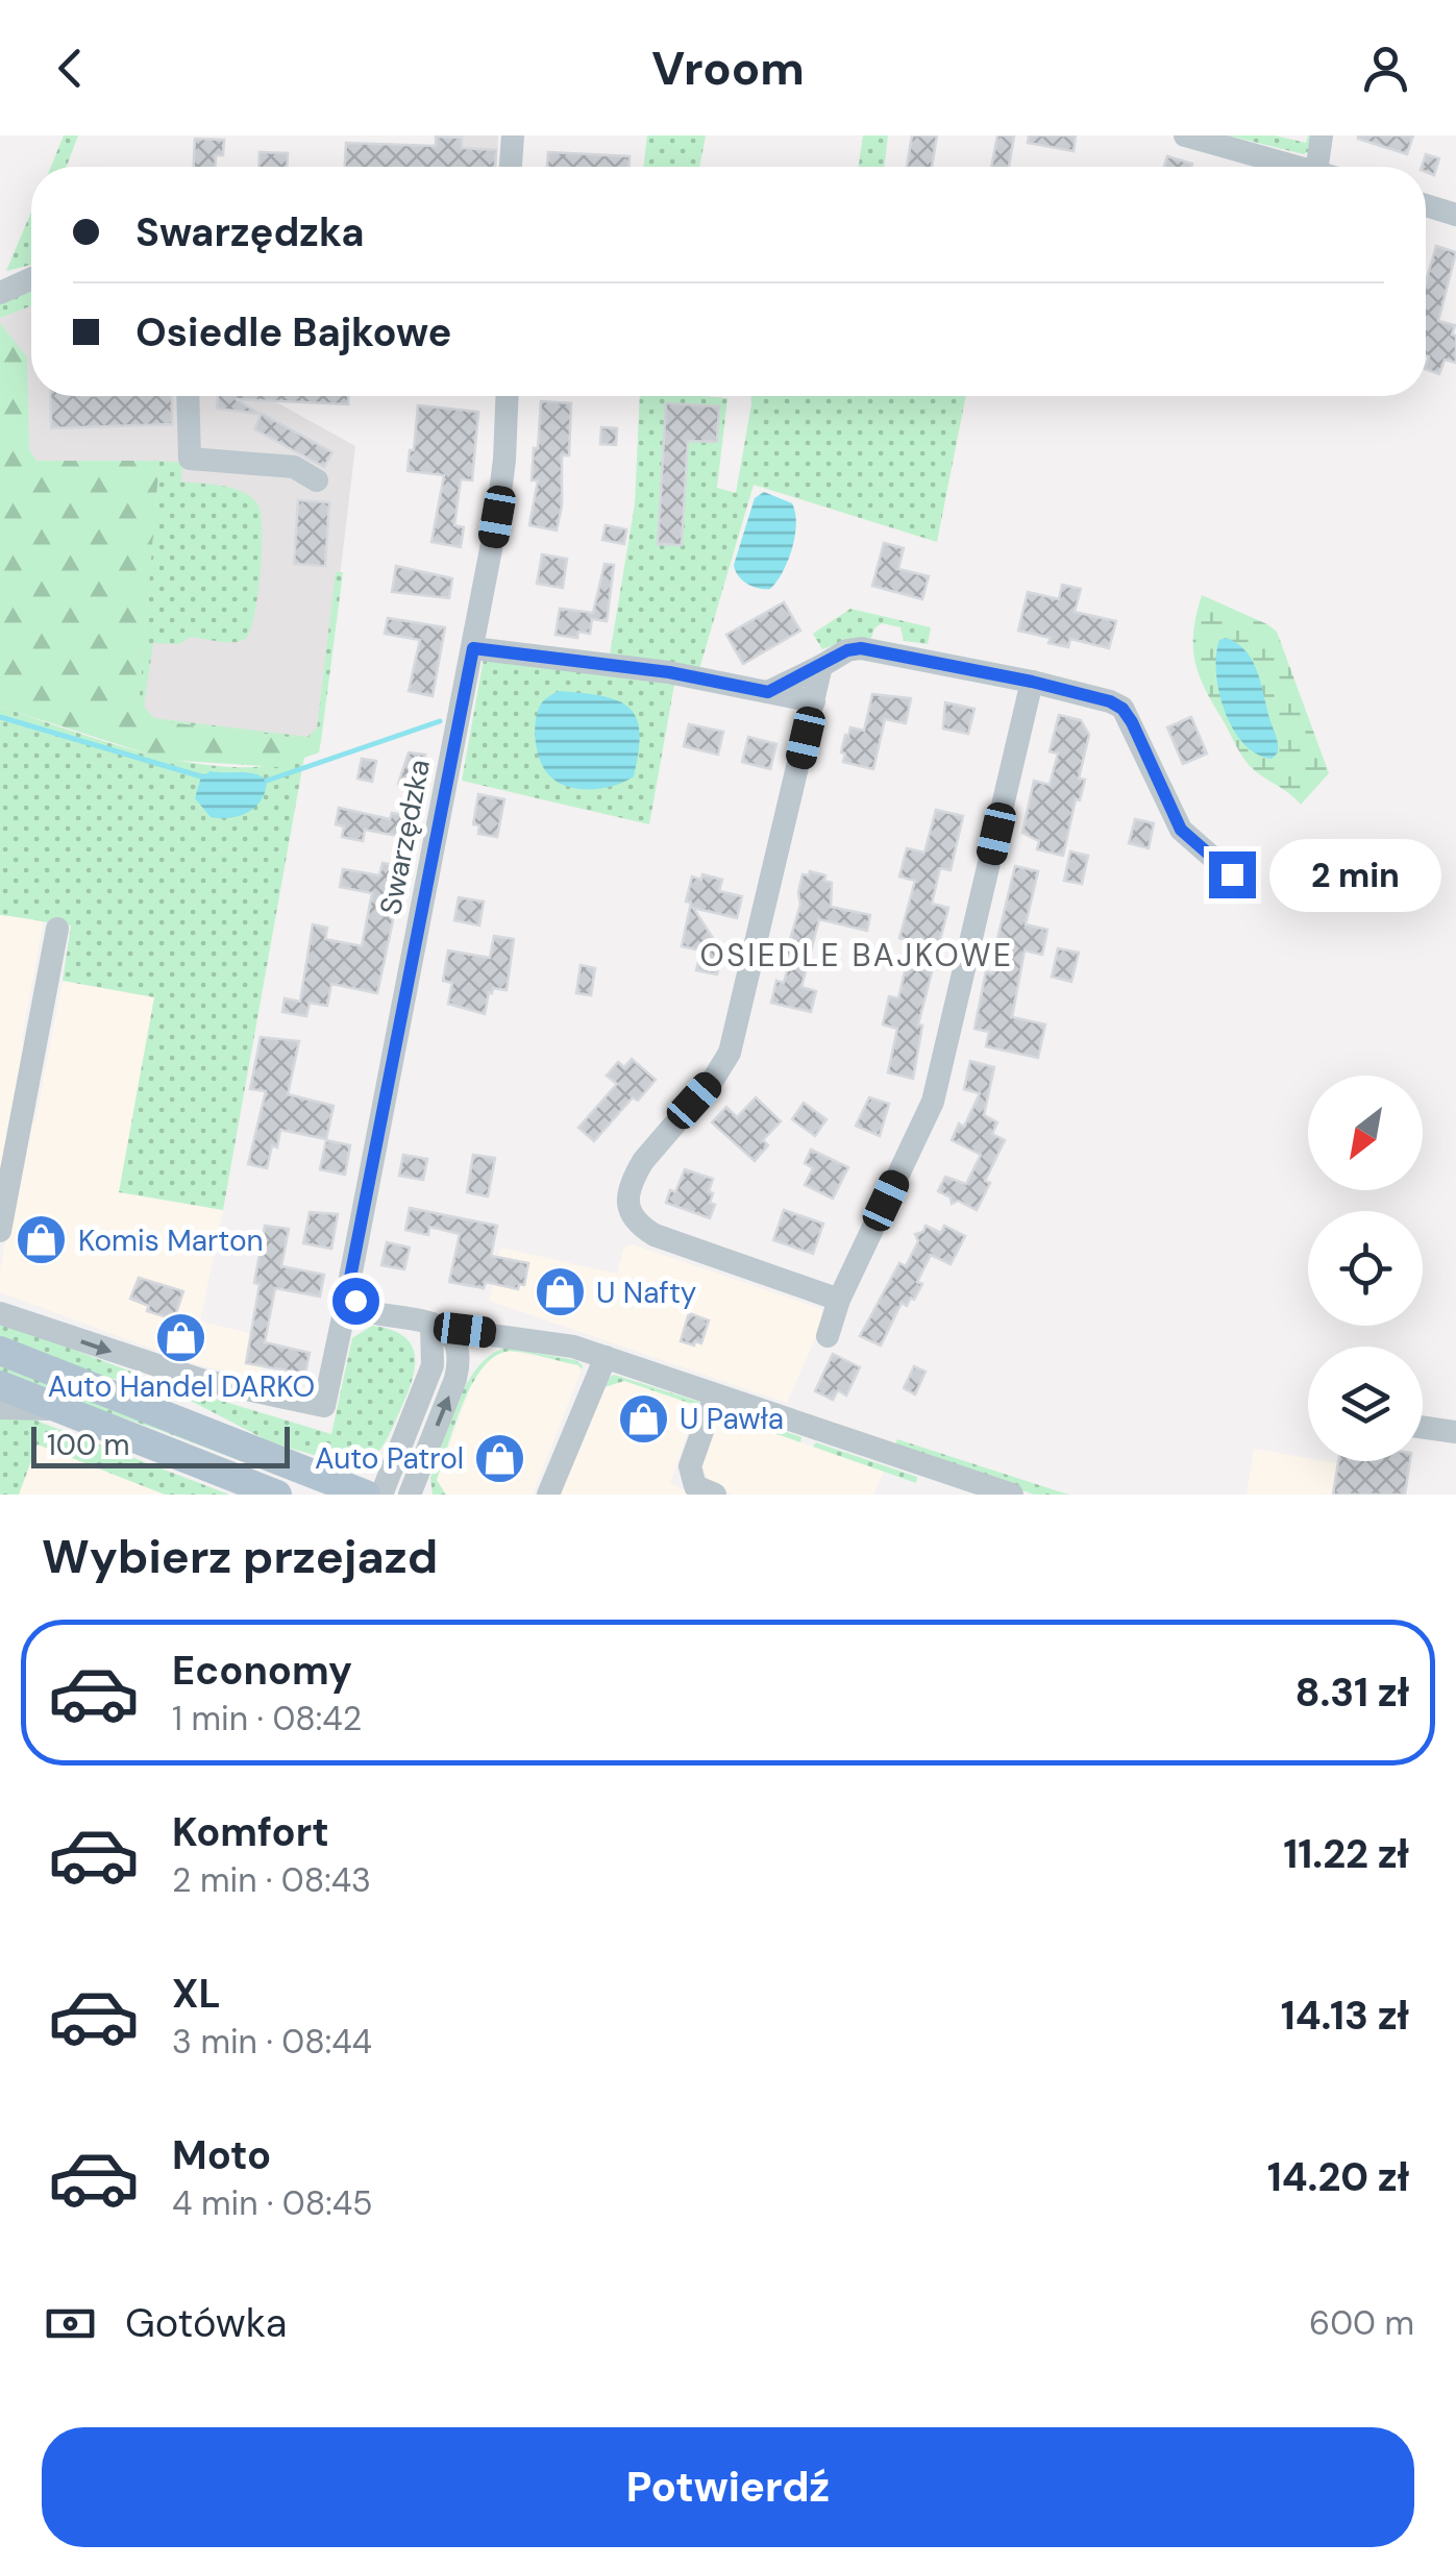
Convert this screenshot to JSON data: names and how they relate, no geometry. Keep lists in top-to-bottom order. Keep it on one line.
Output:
{"streets":{"street":["Swarzędzka"]},"districts":["OSIEDLE BAJKOWE"],"places":{"shop":["Komis Marton","U Nafty","Auto Handel DARKO","U Pawła","Auto Patrol"]},"scale_bar":"100 m","north":"bottom left","page":{"header":"Vroom","banner":["Swarzędzka","Osiedle Bajkowe"],"bubble":"2 min","scale":"100 m","heading":"Wybierz przejazd","list":[{"name":"Economy","note":"1 min · 08:42","value":"8.31 zł"},{"name":"Komfort","note":"2 min · 08:43","value":"11.22 zł"},{"name":"XL","note":"3 min · 08:44","value":"14.13 zł"},{"name":"Moto","note":"4 min · 08:45","value":"14.20 zł"}],"pay":["Gotówka","600 m"],"buttons":"Potwierdź"}}
